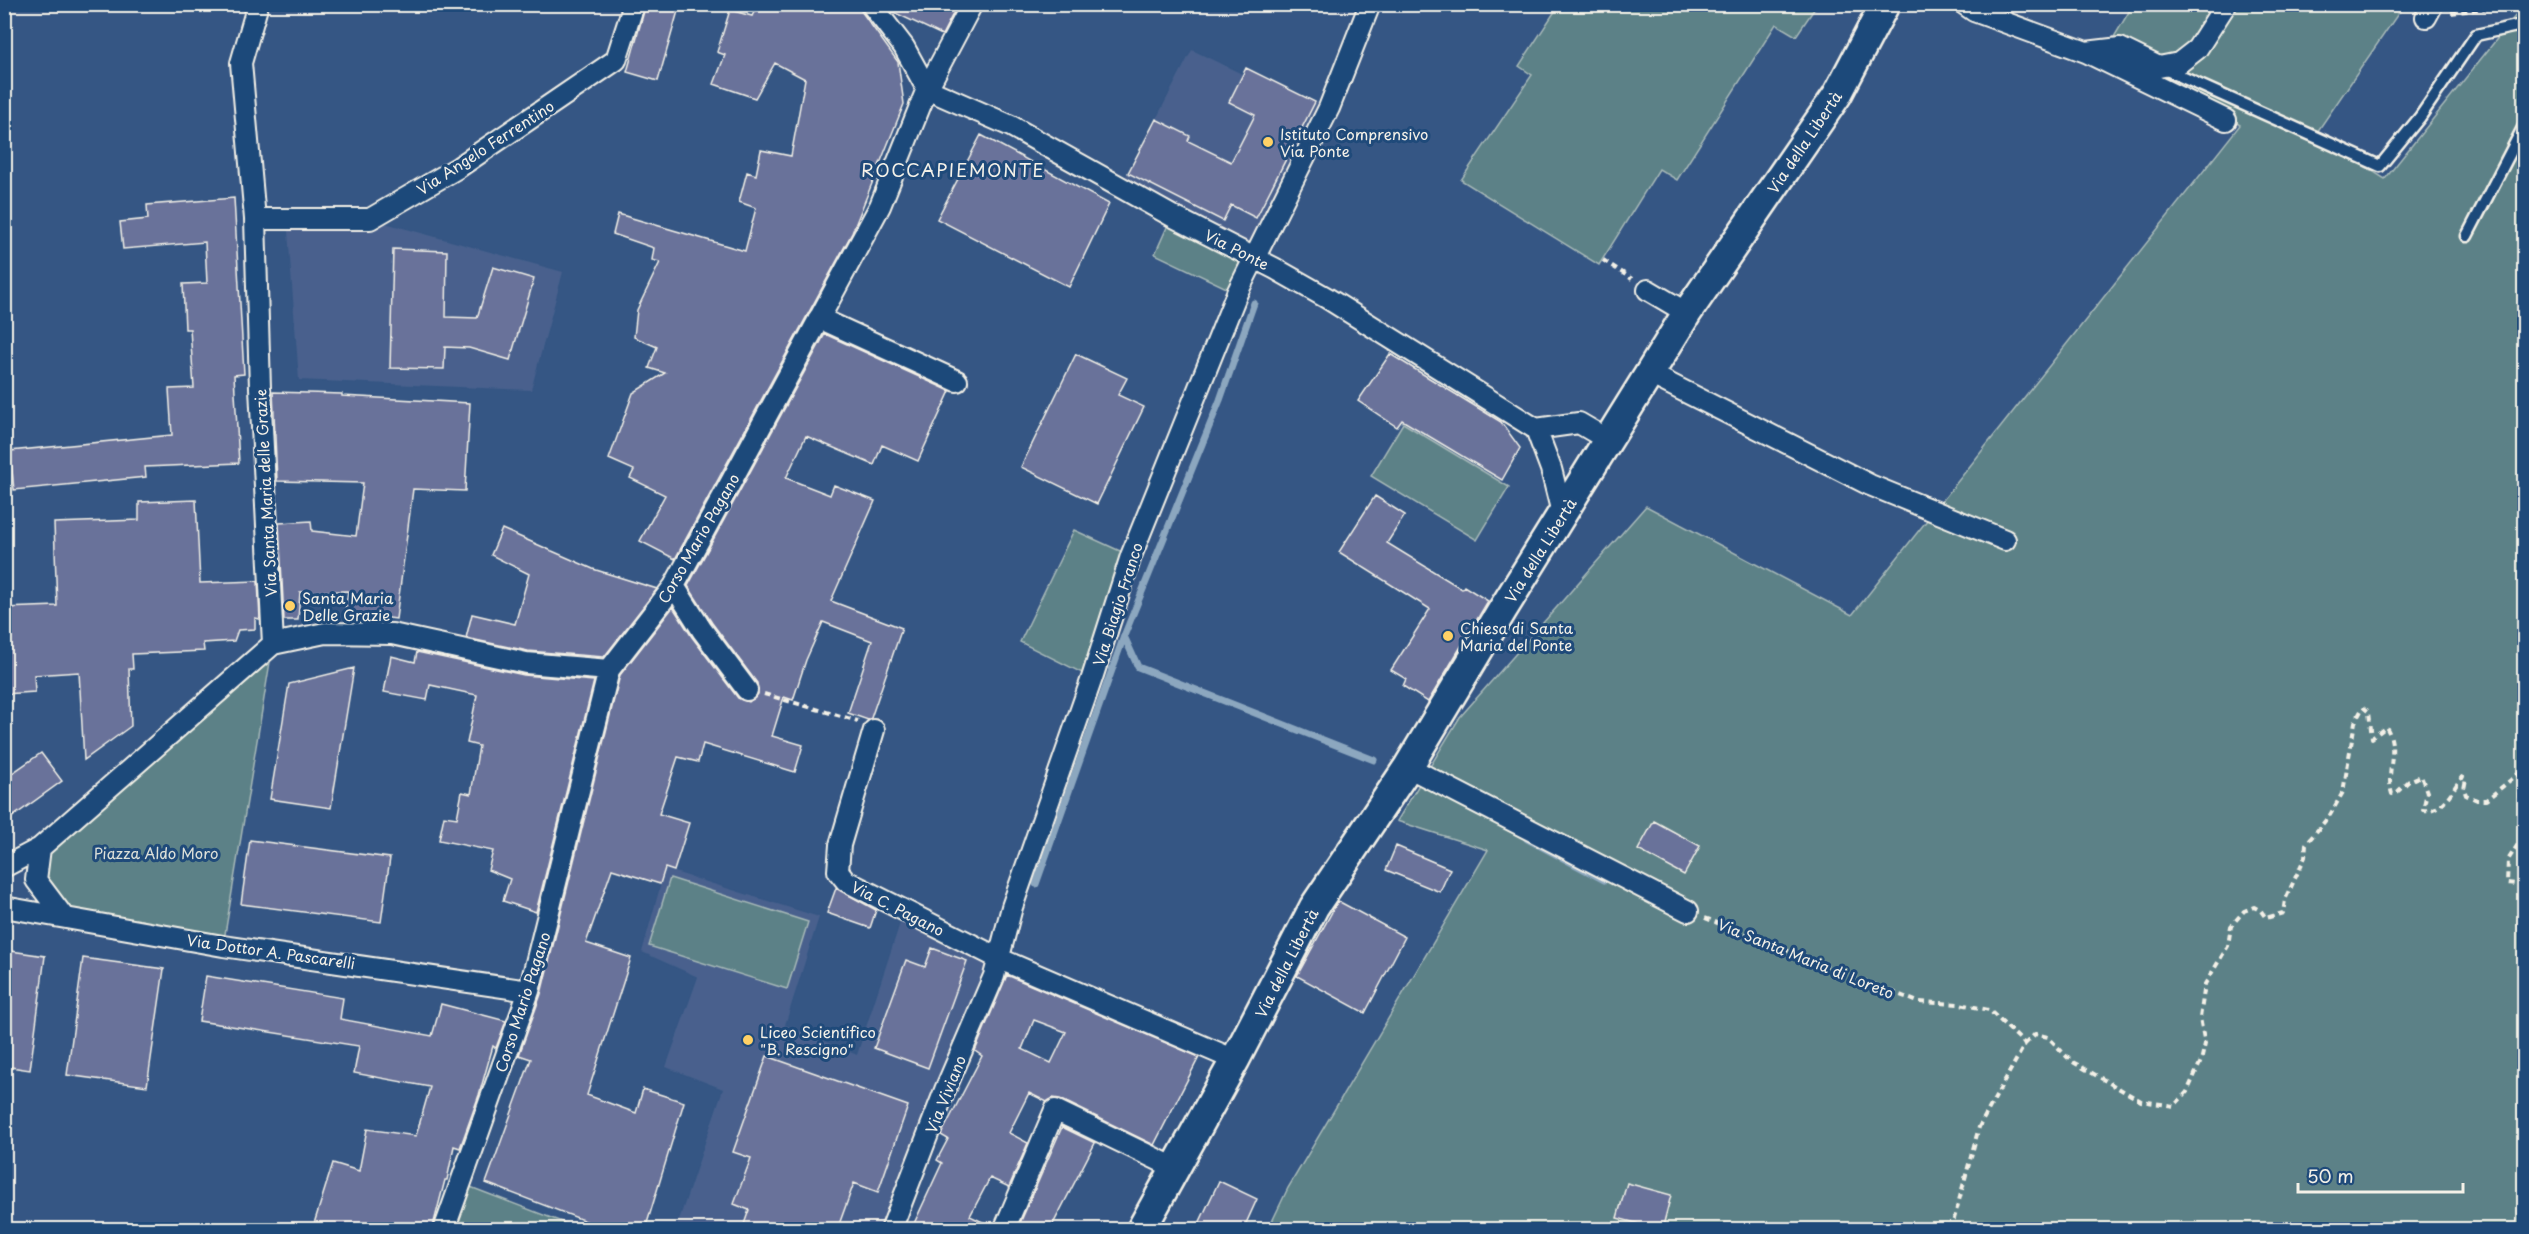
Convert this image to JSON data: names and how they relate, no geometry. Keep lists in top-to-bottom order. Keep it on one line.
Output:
{"streets":{"main road":["Via della Libertà"],"street":["Via Angelo Ferrentino","Via Ponte","Via Santa Maria delle Grazie","Corso Mario Pagano","Via Biagio Franco","Via C. Pagano","Via Dottor A. Pascarelli","Via Viviano"],"path":["Via Santa Maria di Loreto"]},"crossings":[["Via della Libertà","Via C. Pagano"],["Via Angelo Ferrentino","Via Santa Maria delle Grazie"],["Via Ponte","Corso Mario Pagano"],["Via Ponte","Via Biagio Franco"],["Corso Mario Pagano","Via Dottor A. Pascarelli"],["Via Biagio Franco","Via C. Pagano"],["Via Biagio Franco","Via Viviano"],["Via C. Pagano","Via Viviano"]],"districts":["ROCCAPIEMONTE"],"parks":["Piazza Aldo Moro"],"places":["Istituto Comprensivo Via Ponte","Santa Maria Delle Grazie","Chiesa di Santa Maria del Ponte","Liceo Scientifico \"B. Rescigno\""],"scale_bar":"50 m"}
